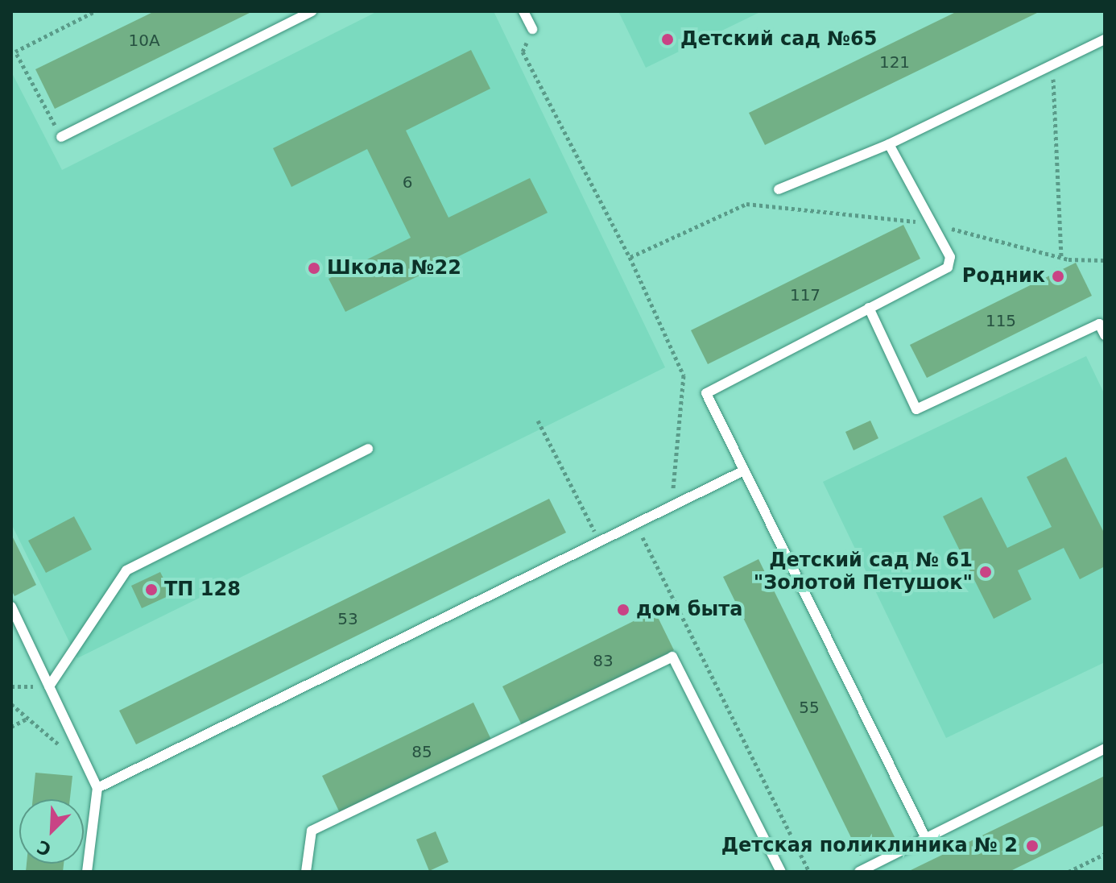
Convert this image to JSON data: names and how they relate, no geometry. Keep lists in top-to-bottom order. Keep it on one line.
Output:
{"places":["Детский сад №65","Школа №22","Родник","Детский сад № 61 \"Золотой Петушок\"","ТП 128","дом быта","Детская поликлиника № 2"],"house_numbers":["10А","121","6","117","115","53","83","55","85"],"north":"bottom left"}
